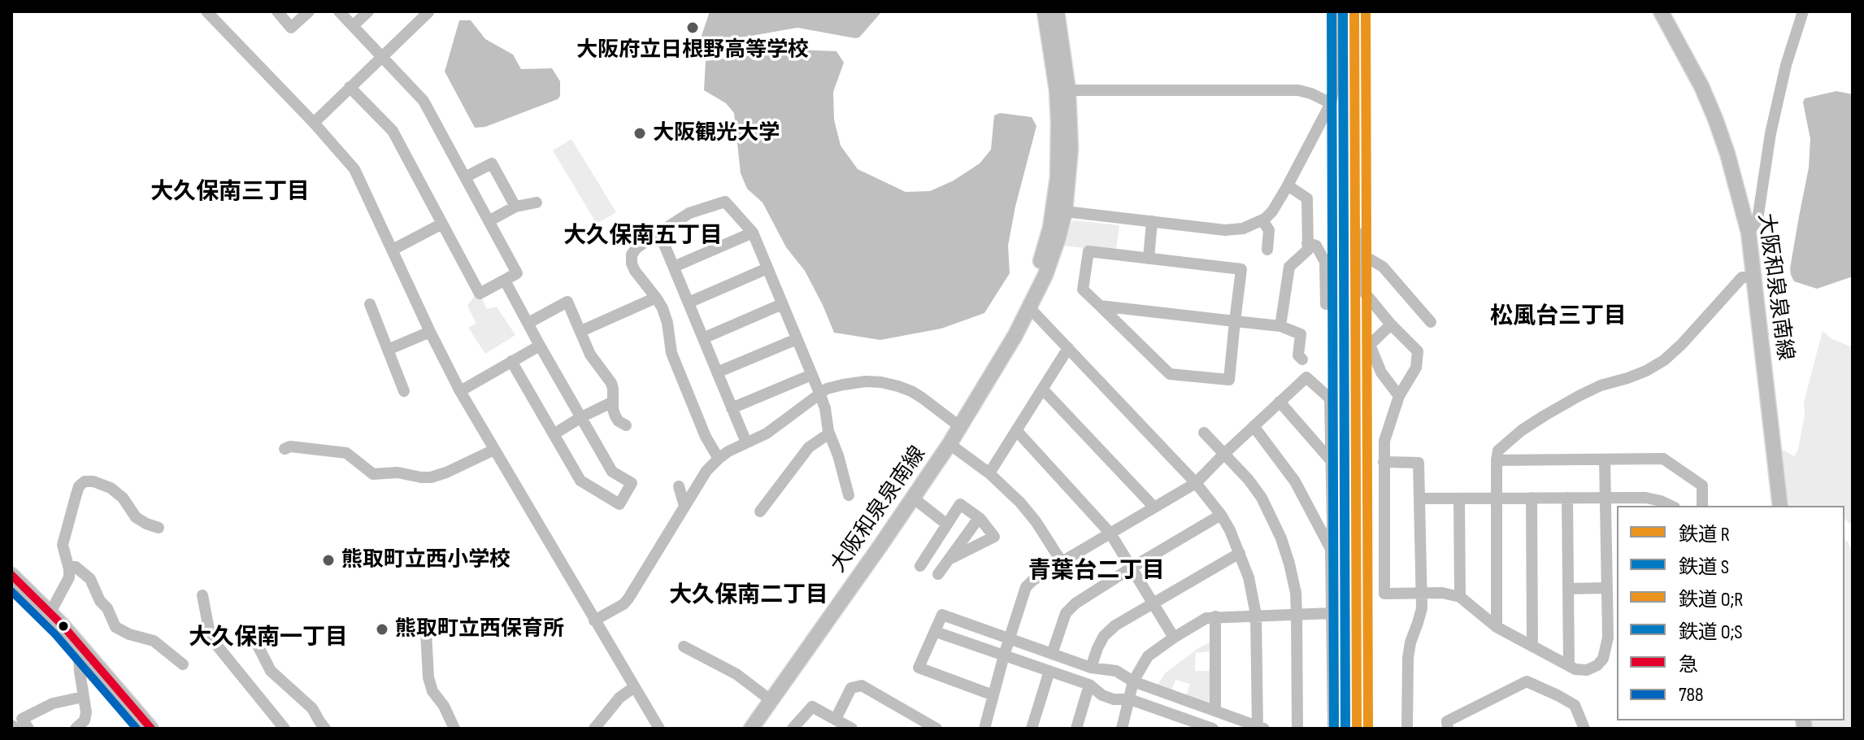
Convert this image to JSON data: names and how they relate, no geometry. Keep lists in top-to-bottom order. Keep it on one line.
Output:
{"streets":{"main road":["大阪和泉泉南線"]},"districts":["大久保南三丁目","大久保南五丁目","松風台三丁目","青葉台二丁目","大久保南二丁目","大久保南一丁目"],"places":["大阪府立日根野高等学校","大阪観光大学","熊取町立西小学校","熊取町立西保育所"],"lines":["rail line R","rail line S","rail line O;R","rail line O;S","transit line 急","transit line 788"],"legend":["鉄道 R","鉄道 S","鉄道 O;R","鉄道 O;S","急","788"]}
